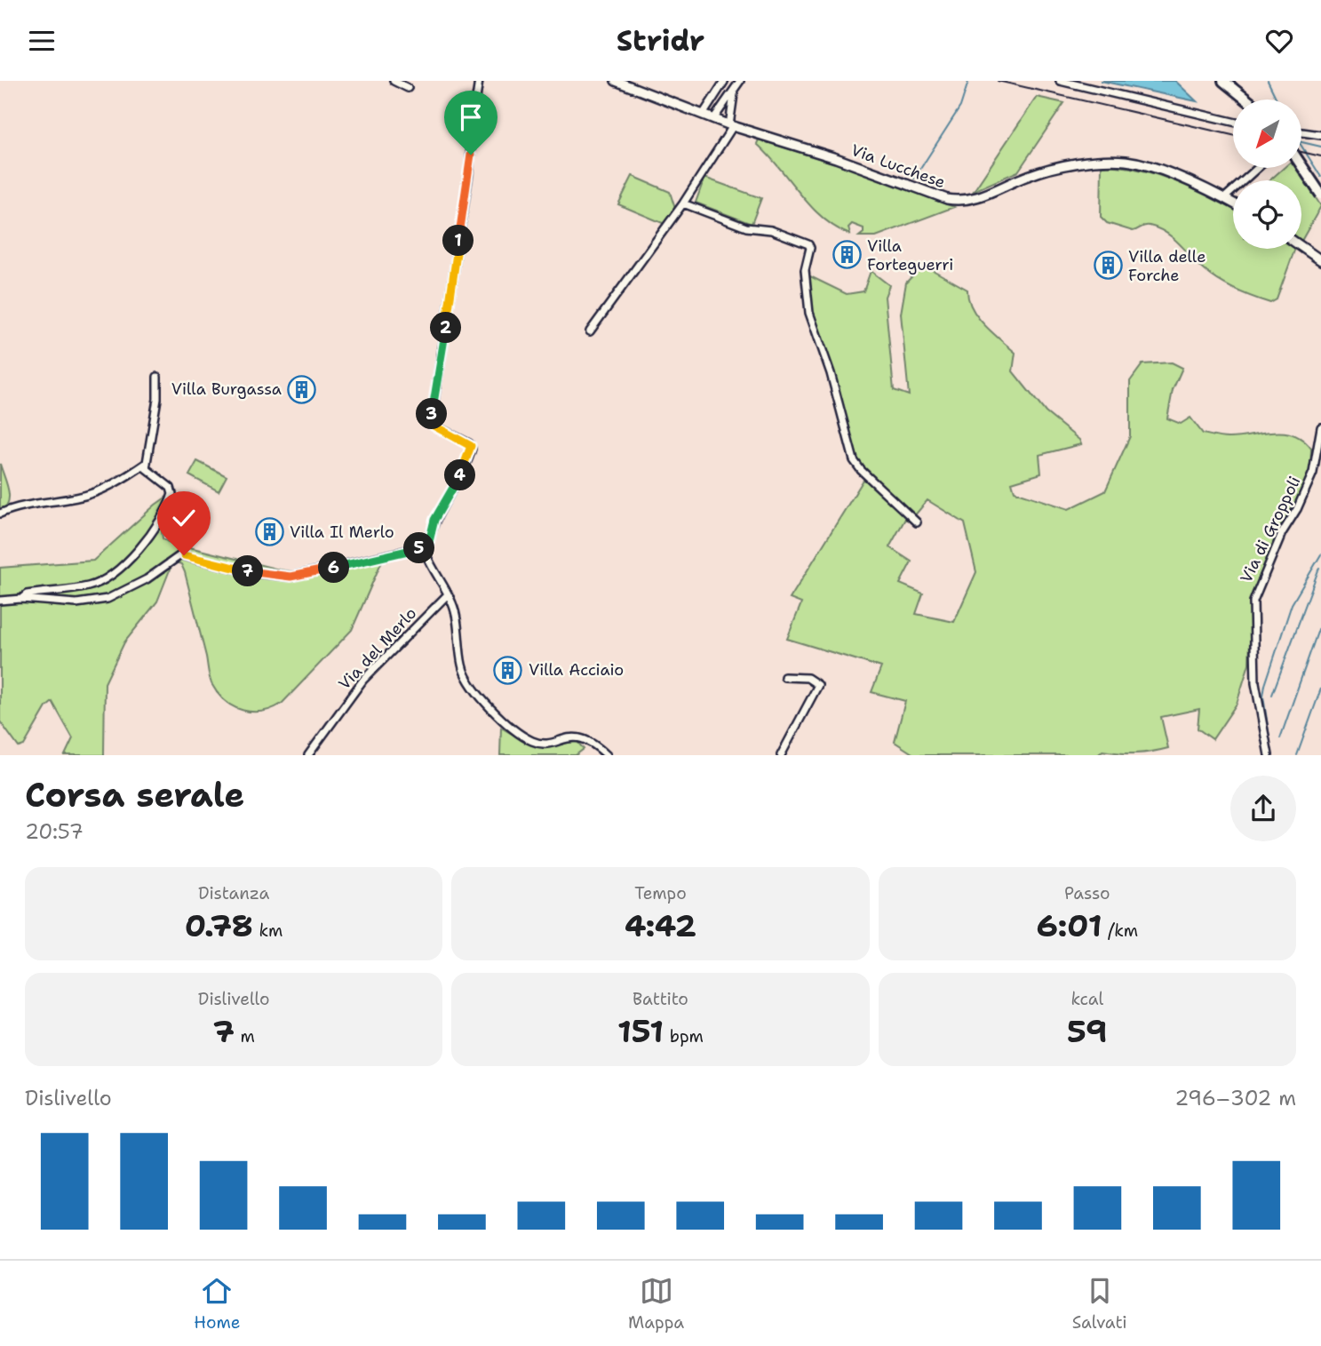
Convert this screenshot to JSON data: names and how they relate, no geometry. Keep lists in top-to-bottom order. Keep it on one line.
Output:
{"streets":{"street":["Via Lucchese","Via di Groppoli","Via del Merlo"]},"places":{"building":["Villa Forteguerri","Villa delle Forche","Villa Burgassa","Villa Il Merlo","Villa Acciaio"]},"north":"bottom left","page":{"header":"Stridr","pins":["1","2","3","4","5","6","7"],"heading":["Corsa serale","20:57"],"stats":[["Distanza","0.78 km"],["Tempo","4:42"],["Passo","6:01 /km"],["Dislivello","7 m"],["Battito","151 bpm"],["kcal","59"]],"chart":["Dislivello","296–302 m"],"tabs":["Home","Mappa","Salvati"]}}
